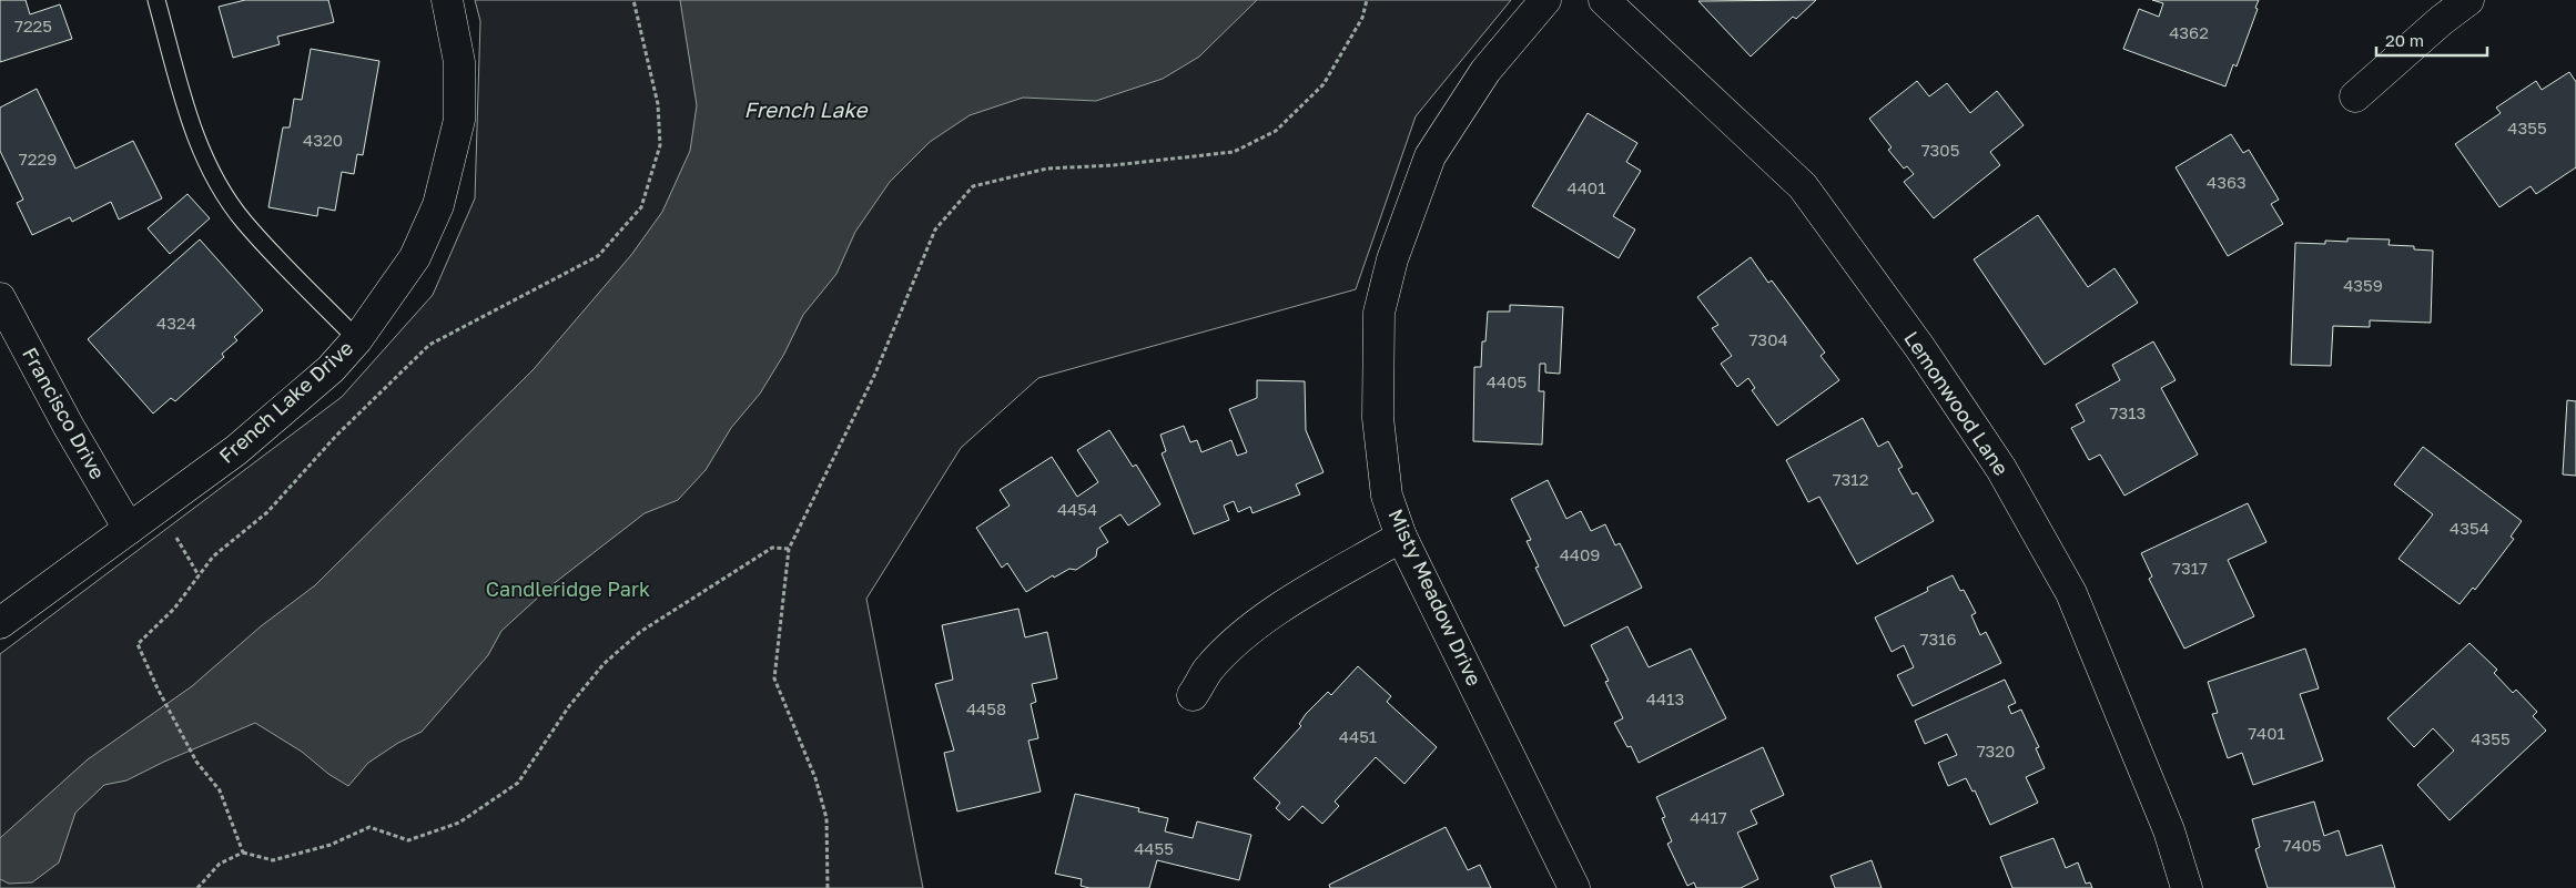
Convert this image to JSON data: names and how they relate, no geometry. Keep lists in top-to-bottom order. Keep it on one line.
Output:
{"streets":{"street":["French Lake Drive","Lemonwood Lane","Francisco Drive","Misty Meadow Drive"]},"crossings":[["French Lake Drive","Francisco Drive"]],"water":["French Lake"],"parks":["Candleridge Park"],"house_numbers":["7225","4362","4355","4320","7305","7229","4363","4401","4359","4324","7304","4405","7313","7312","4454","4354","4409","7317","7316","4413","4458","7401","4451","4355","7320","4417","7405","4455"],"scale_bar":"20 m"}
